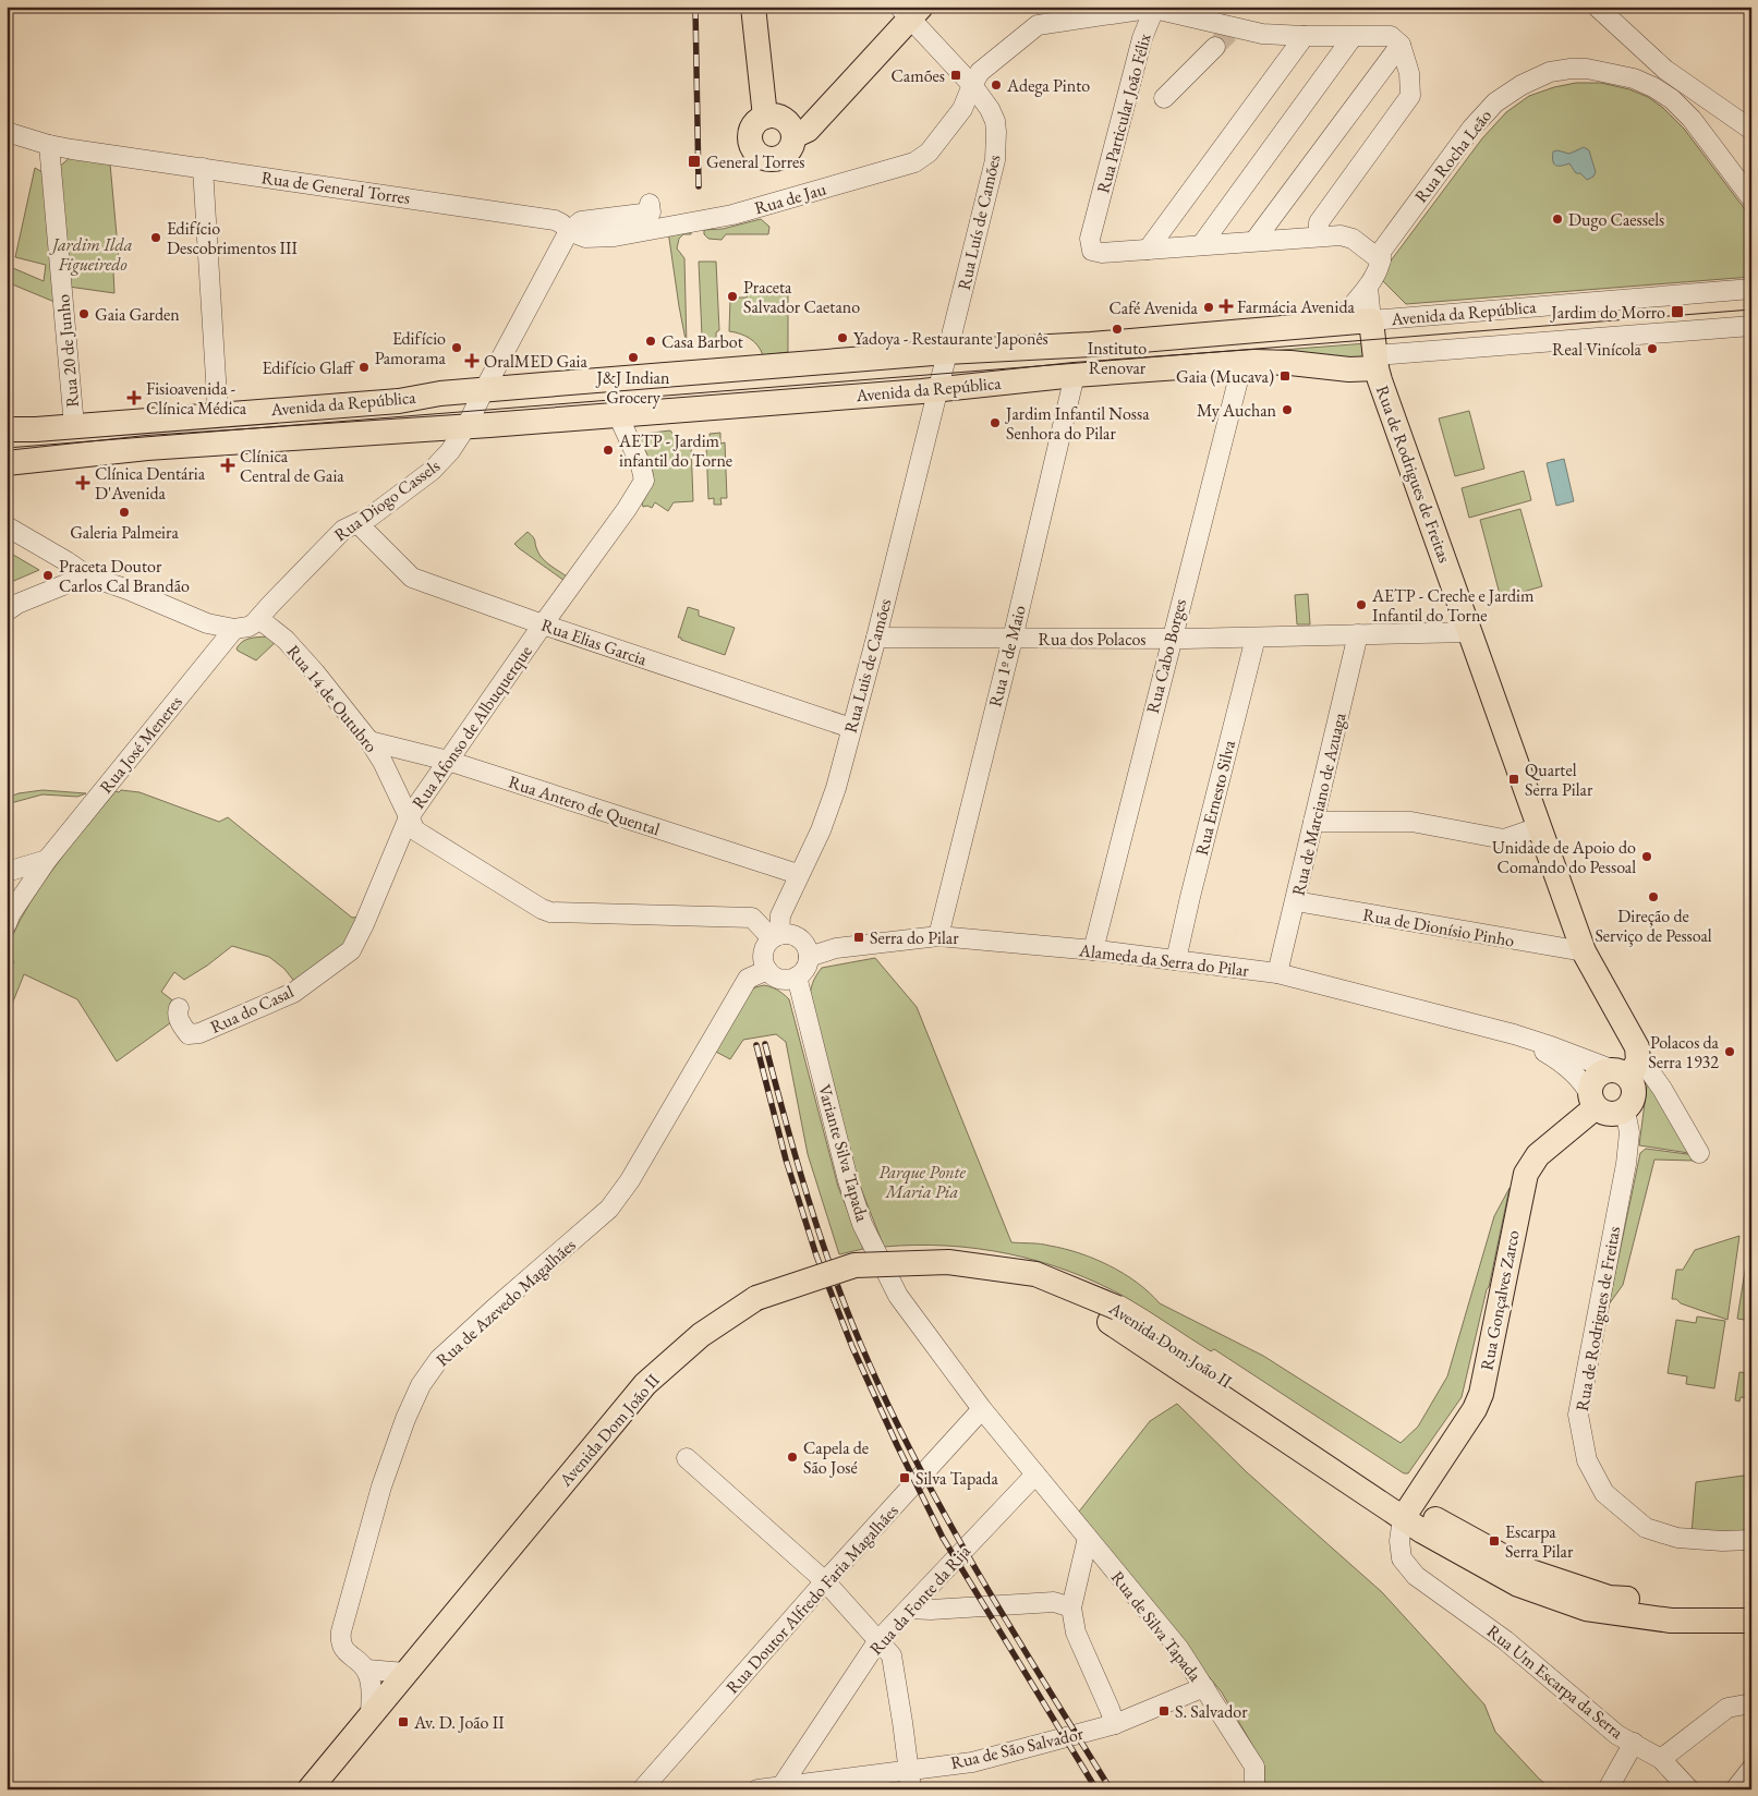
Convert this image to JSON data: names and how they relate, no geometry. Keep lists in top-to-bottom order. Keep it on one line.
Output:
{"streets":{"main road":["Avenida da República","Rua de Rodrigues de Freitas","Rua Gonçalves Zarco","Avenida Dom João II"],"street":["Rua Particular João Félix","Rua Rocha Leão","Rua de General Torres","Rua de Jau","Rua Luís de Camões","Rua 20 de Junho","Rua Diogo Cassels","Rua dos Polacos","Rua Elias Garcia","Rua 1º de Maio","Rua Cabo Borges","Rua Luis de Camões","Rua 14 de Outubro","Rua Afonso de Albuquerque","Rua José Meneres","Rua Ernesto Silva","Rua de Marciano de Azuaga","Rua Antero de Quental","Rua de Dionísio Pinho","Alameda da Serra do Pilar","Rua do Casal","Variante Silva Tapada","Rua de Azevedo Magalhães","Rua Doutor Alfredo Faria Magalhães","Rua da Fonte da Rija","Rua de Silva Tapada","Rua Um Escarpa da Serra","Rua de São Salvador"]},"crossings":[["Rua Particular João Félix","Rua Rocha Leão"],["Rua Particular João Félix","Rua de Jau"],["Rua Rocha Leão","Avenida da República"],["Rua de General Torres","Rua de Jau"],["Rua de General Torres","Rua 20 de Junho"],["Rua de Jau","Rua Luís de Camões"],["Rua Luís de Camões","Avenida da República"],["Rua Luís de Camões","Rua Luis de Camões"],["Avenida da República","Rua 20 de Junho"],["Avenida da República","Rua de Rodrigues de Freitas"],["Avenida da República","Rua Diogo Cassels"],["Avenida da República","Rua 1º de Maio"],["Avenida da República","Rua Cabo Borges"],["Avenida da República","Rua Luis de Camões"],["Avenida da República","Rua Afonso de Albuquerque"],["Rua de Rodrigues de Freitas","Rua dos Polacos"],["Rua de Rodrigues de Freitas","Rua de Dionísio Pinho"],["Rua de Rodrigues de Freitas","Alameda da Serra do Pilar"],["Rua de Rodrigues de Freitas","Rua Gonçalves Zarco"],["Rua Diogo Cassels","Rua Elias Garcia"],["Rua Diogo Cassels","Rua 14 de Outubro"],["Rua dos Polacos","Rua 1º de Maio"],["Rua dos Polacos","Rua Cabo Borges"],["Rua dos Polacos","Rua Luis de Camões"],["Rua dos Polacos","Rua Ernesto Silva"],["Rua dos Polacos","Rua de Marciano de Azuaga"],["Rua Elias Garcia","Rua Luis de Camões"],["Rua Elias Garcia","Rua Afonso de Albuquerque"],["Rua 1º de Maio","Alameda da Serra do Pilar"],["Rua Cabo Borges","Alameda da Serra do Pilar"],["Rua Luis de Camões","Rua 14 de Outubro"],["Rua Luis de Camões","Rua Antero de Quental"],["Rua Luis de Camões","Alameda da Serra do Pilar"],["Rua Luis de Camões","Variante Silva Tapada"],["Rua Luis de Camões","Rua de Azevedo Magalhães"],["Rua 14 de Outubro","Rua Afonso de Albuquerque"],["Rua 14 de Outubro","Rua Antero de Quental"],["Rua 14 de Outubro","Alameda da Serra do Pilar"],["Rua 14 de Outubro","Rua do Casal"],["Rua 14 de Outubro","Variante Silva Tapada"],["Rua 14 de Outubro","Rua de Azevedo Magalhães"],["Rua Afonso de Albuquerque","Rua Antero de Quental"],["Rua Afonso de Albuquerque","Rua do Casal"],["Rua Ernesto Silva","Alameda da Serra do Pilar"],["Rua de Marciano de Azuaga","Rua de Dionísio Pinho"],["Rua de Marciano de Azuaga","Alameda da Serra do Pilar"],["Alameda da Serra do Pilar","Variante Silva Tapada"],["Alameda da Serra do Pilar","Rua Gonçalves Zarco"],["Alameda da Serra do Pilar","Rua de Azevedo Magalhães"],["Variante Silva Tapada","Rua de Azevedo Magalhães"],["Variante Silva Tapada","Rua Doutor Alfredo Faria Magalhães"],["Variante Silva Tapada","Rua da Fonte da Rija"],["Variante Silva Tapada","Rua de Silva Tapada"],["Rua Gonçalves Zarco","Avenida Dom João II"],["Rua Gonçalves Zarco","Rua Um Escarpa da Serra"],["Avenida Dom João II","Rua Um Escarpa da Serra"],["Rua da Fonte da Rija","Rua de Silva Tapada"],["Rua da Fonte da Rija","Rua de São Salvador"],["Rua de Silva Tapada","Rua de São Salvador"]],"parks":["Jardim Ilda Figueiredo","Parque Ponte Maria Pia"],"places":{"transit":["Camões","General Torres","Jardim do Morro","Gaia (Mucava)","Quartel Serra Pilar","Serra do Pilar","Silva Tapada","Escarpa Serra Pilar","S. Salvador","Av. D. João II"],"other":["Adega Pinto","Dugo Caessels","Edifício Descobrimentos III","Praceta Salvador Caetano","Café Avenida","Gaia Garden","Instituto Renovar","Yadoya - Restaurante Japonês","Casa Barbot","Edifício Pamorama","Real Vinícola","J&J Indian Grocery","Edifício Glaff","My Auchan","Jardim Infantil Nossa Senhora do Pilar","AETP - Jardim infantil do Torne","Galeria Palmeira","Praceta Doutor Carlos Cal Brandão","AETP - Creche e Jardim Infantil do Torne","Unidade de Apoio do Comando do Pessoal","Direção de Serviço de Pessoal","Polacos da Serra 1932","Capela de São José"],"health":["Farmácia Avenida","OralMED Gaia","Fisioavenida - Clínica Médica","Clínica Central de Gaia","Clínica Dentária D'Avenida"]}}
